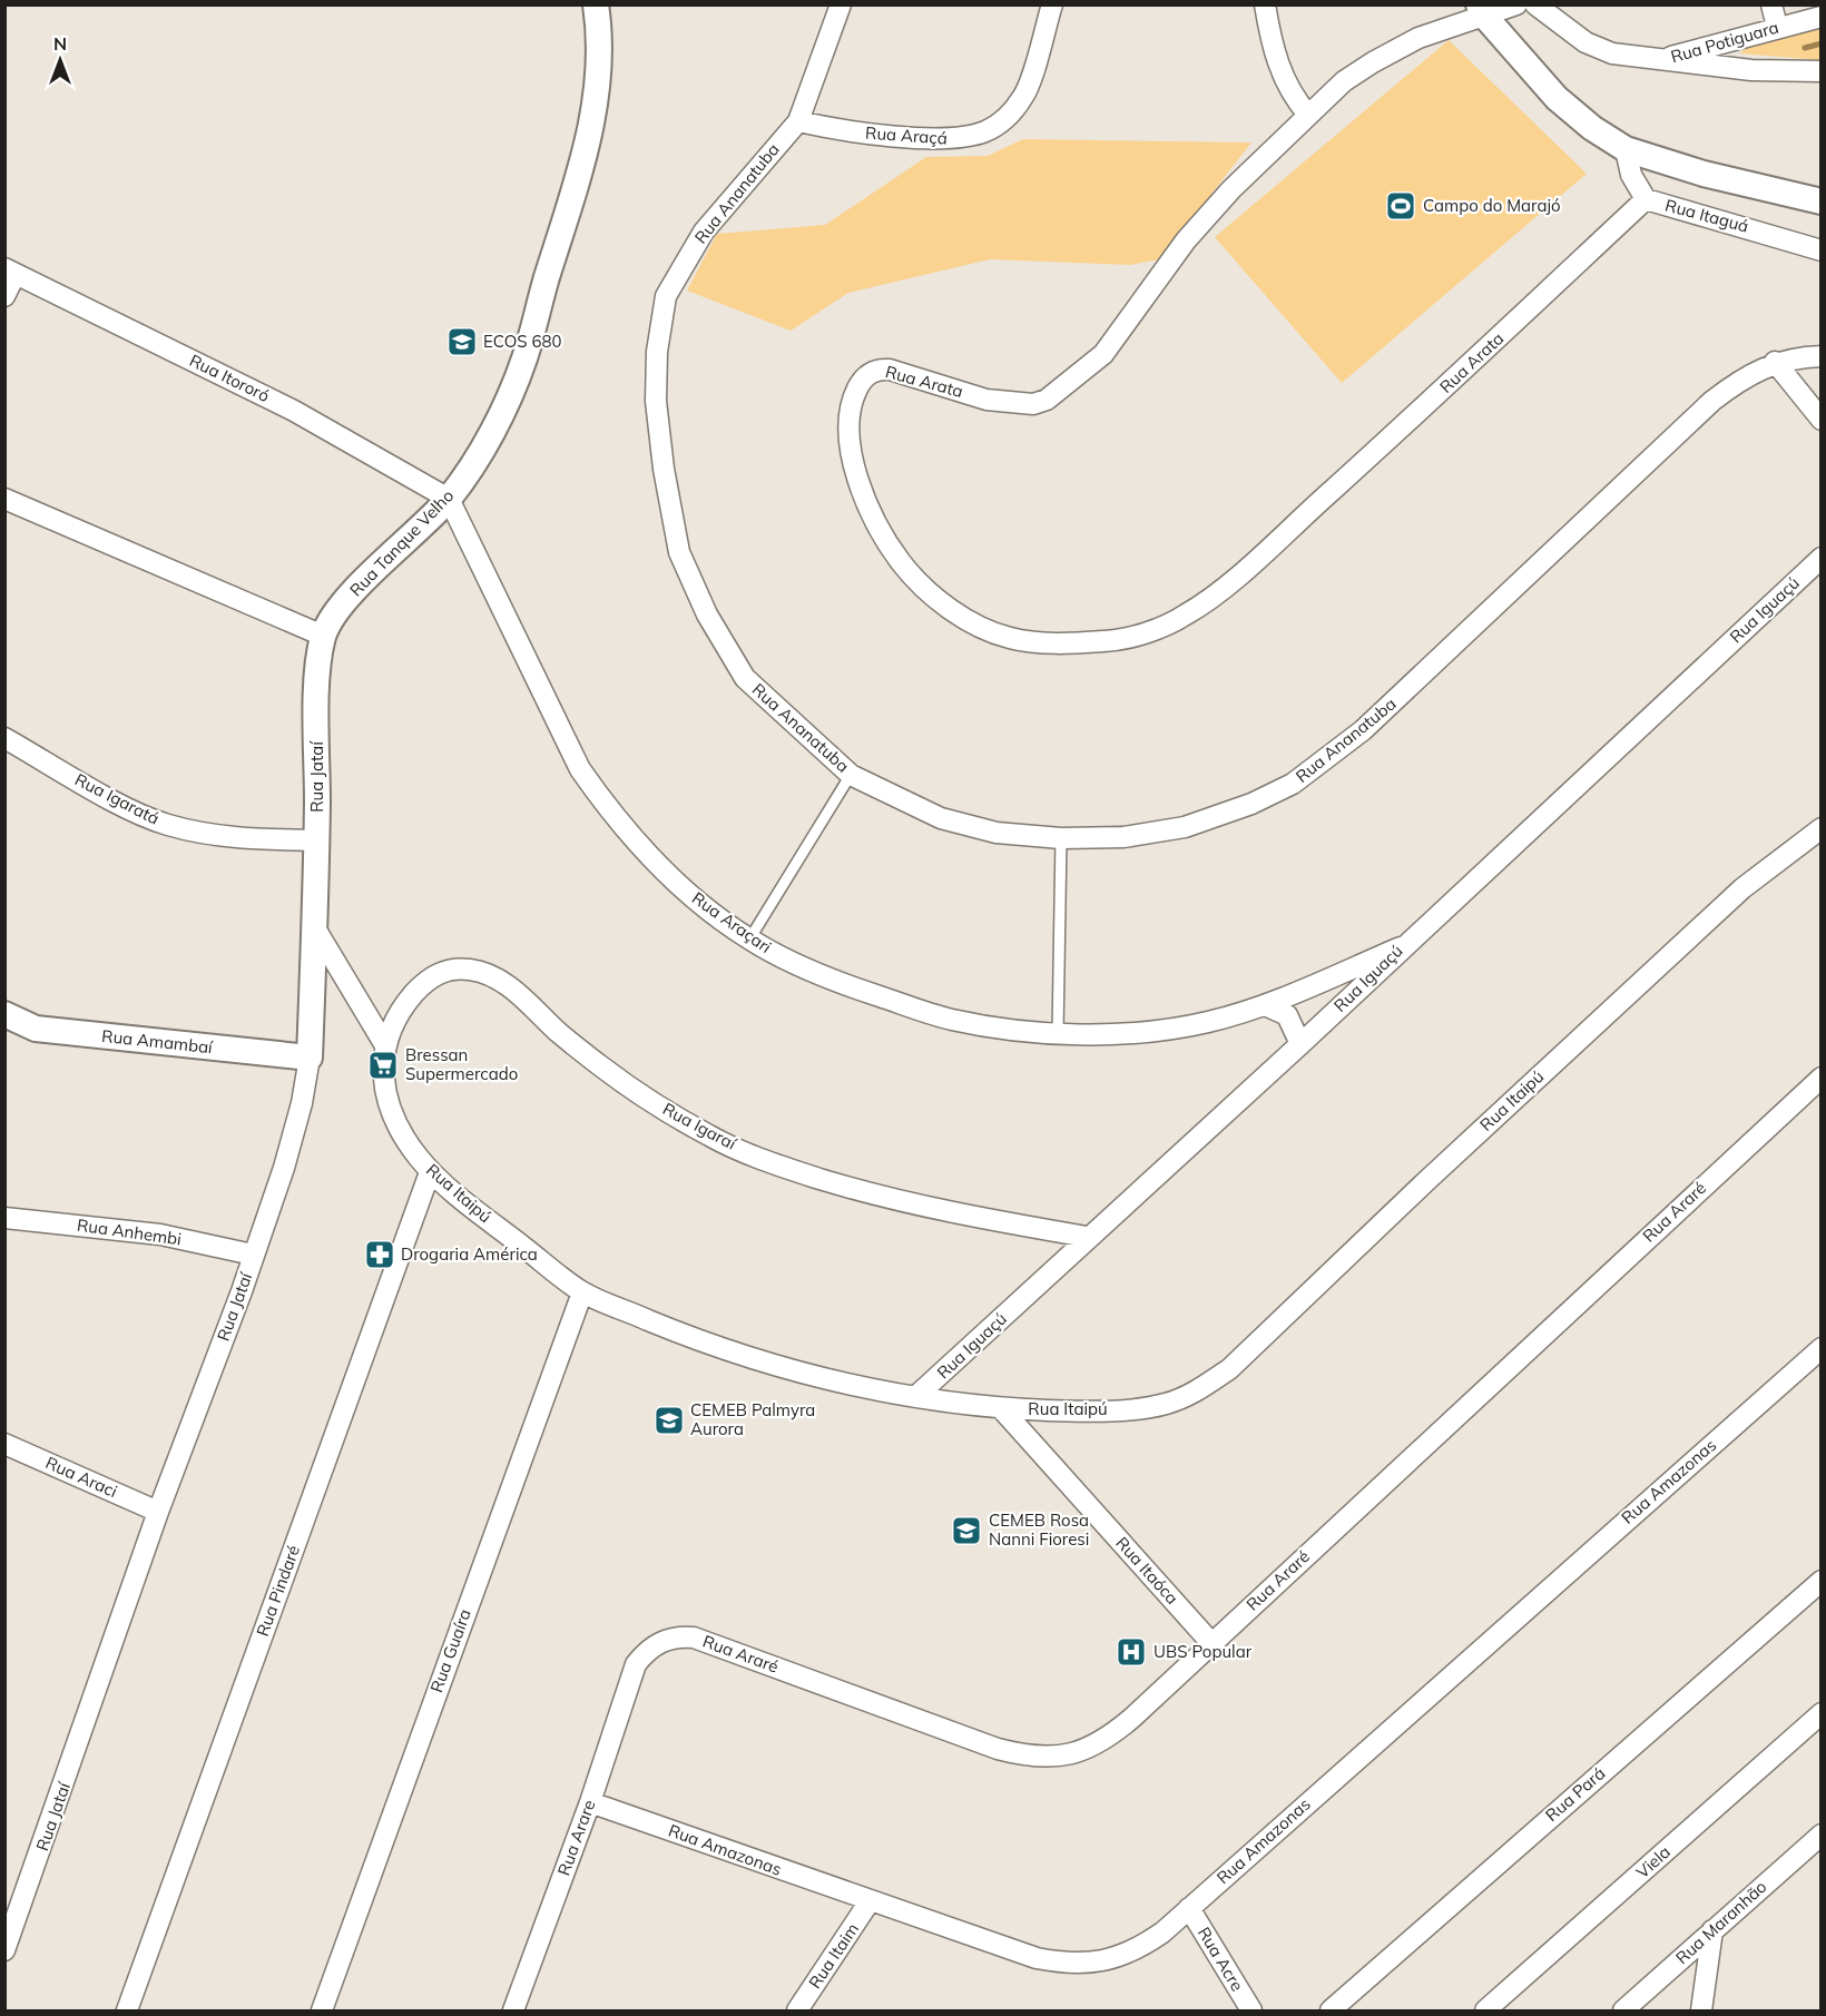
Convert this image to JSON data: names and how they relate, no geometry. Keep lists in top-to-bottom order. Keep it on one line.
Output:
{"streets":{"street":["Rua Potiguara","Rua Araçá","Rua Ananatuba","Rua Itaguá","Rua Arata","Rua Itororó","Rua Tanque Velho","Rua Iguaçú","Rua Jataí","Rua Igaratá","Rua Araçari","Rua Amambaí","Rua Itaipú","Rua Igaraí","Rua Araré","Rua Anhembi","Rua Araci","Rua Amazonas","Rua Itaóca","Rua Pindaré","Rua Guaíra","Rua Pará","Rua Arare","Viela","Rua Maranhão","Rua Itaim","Rua Acre"]},"crossings":[["Rua Araçá","Rua Ananatuba"],["Rua Itaguá","Rua Arata"],["Rua Itororó","Rua Tanque Velho"],["Rua Itororó","Rua Araçari"],["Rua Tanque Velho","Rua Jataí"],["Rua Tanque Velho","Rua Araçari"],["Rua Iguaçú","Rua Araçari"],["Rua Iguaçú","Rua Itaipú"],["Rua Iguaçú","Rua Igaraí"],["Rua Jataí","Rua Igaratá"],["Rua Jataí","Rua Amambaí"],["Rua Jataí","Rua Anhembi"],["Rua Jataí","Rua Araci"],["Rua Itaipú","Rua Igaraí"],["Rua Itaipú","Rua Itaóca"],["Rua Itaipú","Rua Pindaré"],["Rua Itaipú","Rua Guaíra"],["Rua Araré","Rua Itaóca"],["Rua Araré","Rua Arare"],["Rua Amazonas","Rua Arare"],["Rua Amazonas","Rua Itaim"],["Rua Amazonas","Rua Acre"]],"places":{"sports":["Campo do Marajó"],"school or university":["ECOS 680","CEMEB Palmyra Aurora","CEMEB Rosa Nanni Fioresi"],"supermarket":["Bressan Supermercado"],"pharmacy":["Drogaria América"],"hospital":["UBS Popular"]},"north":"top"}
